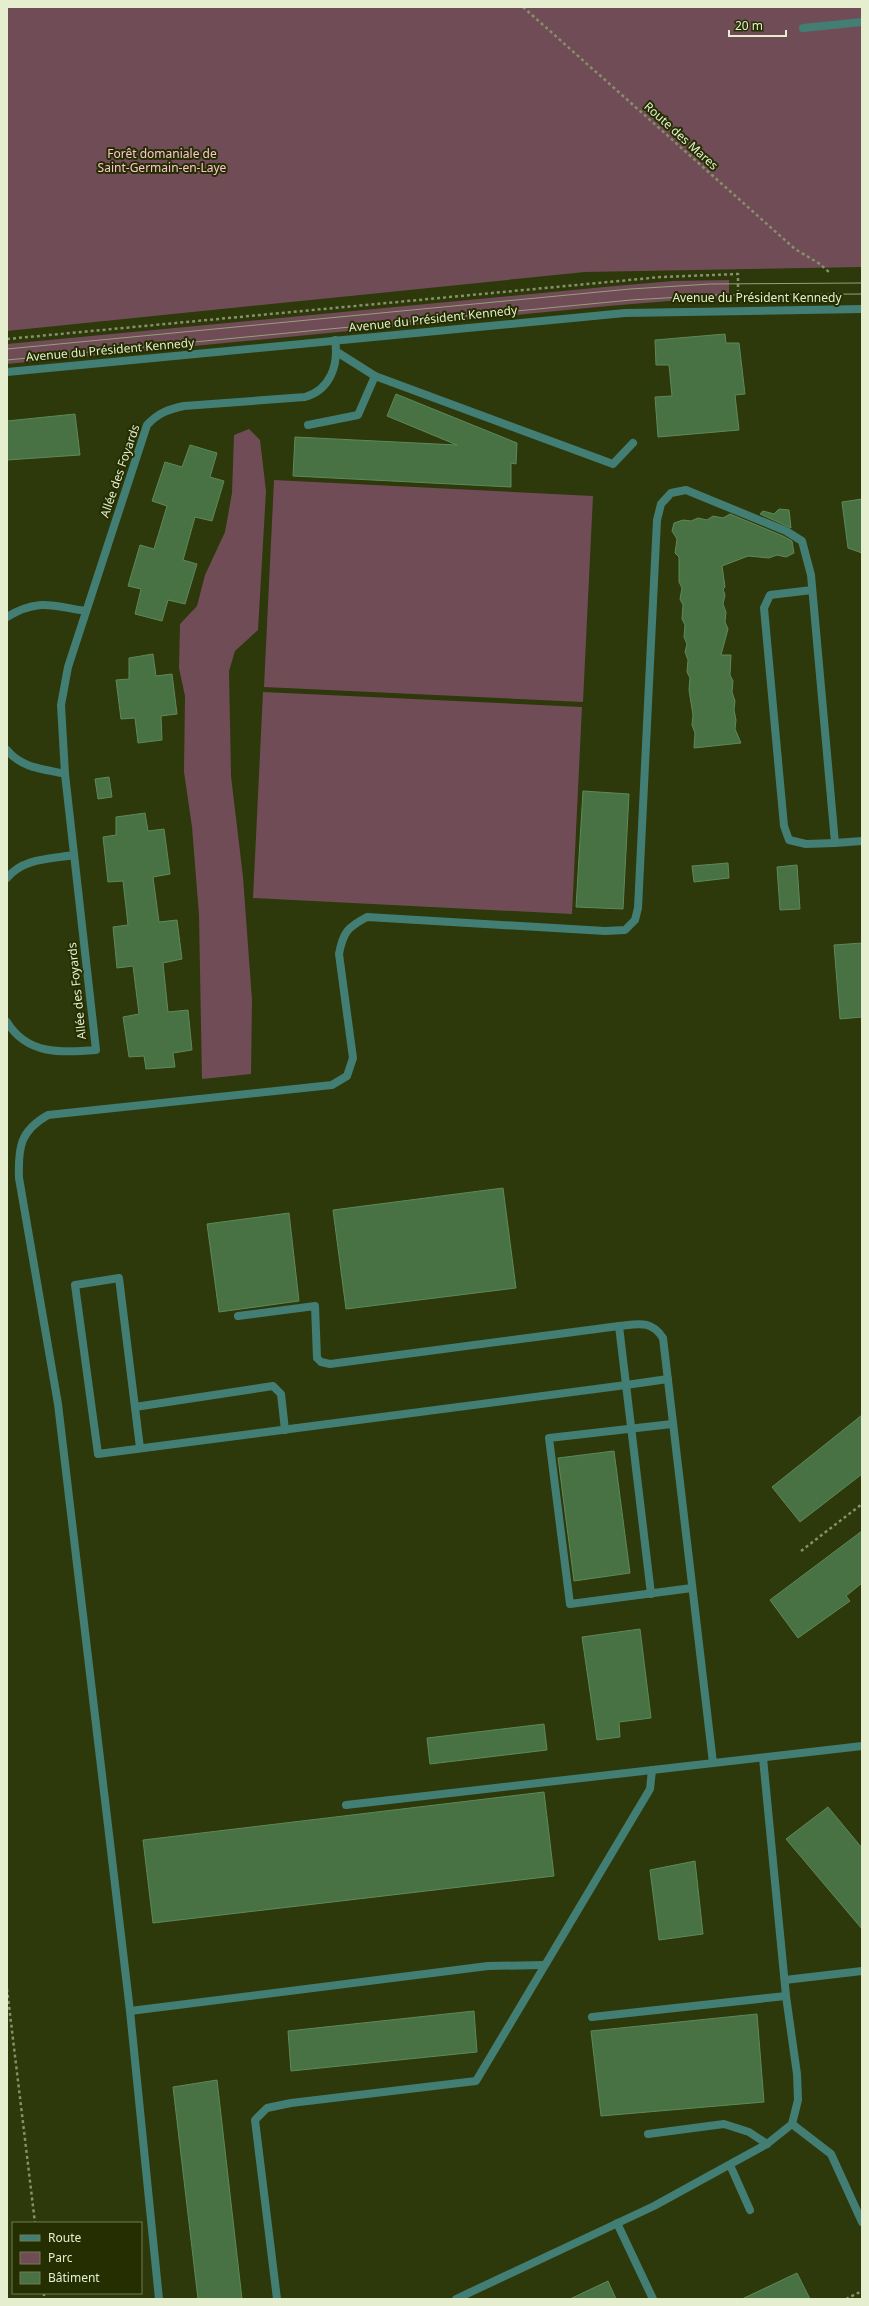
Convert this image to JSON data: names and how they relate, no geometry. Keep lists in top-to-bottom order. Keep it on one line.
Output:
{"streets":{"street":["Avenue du Président Kennedy","Allée des Foyards"],"path":["Route des Mares"]},"parks":["Forêt domaniale de Saint-Germain-en-Laye"],"legend":["Route","Parc","Bâtiment"],"scale_bar":"20 m"}
